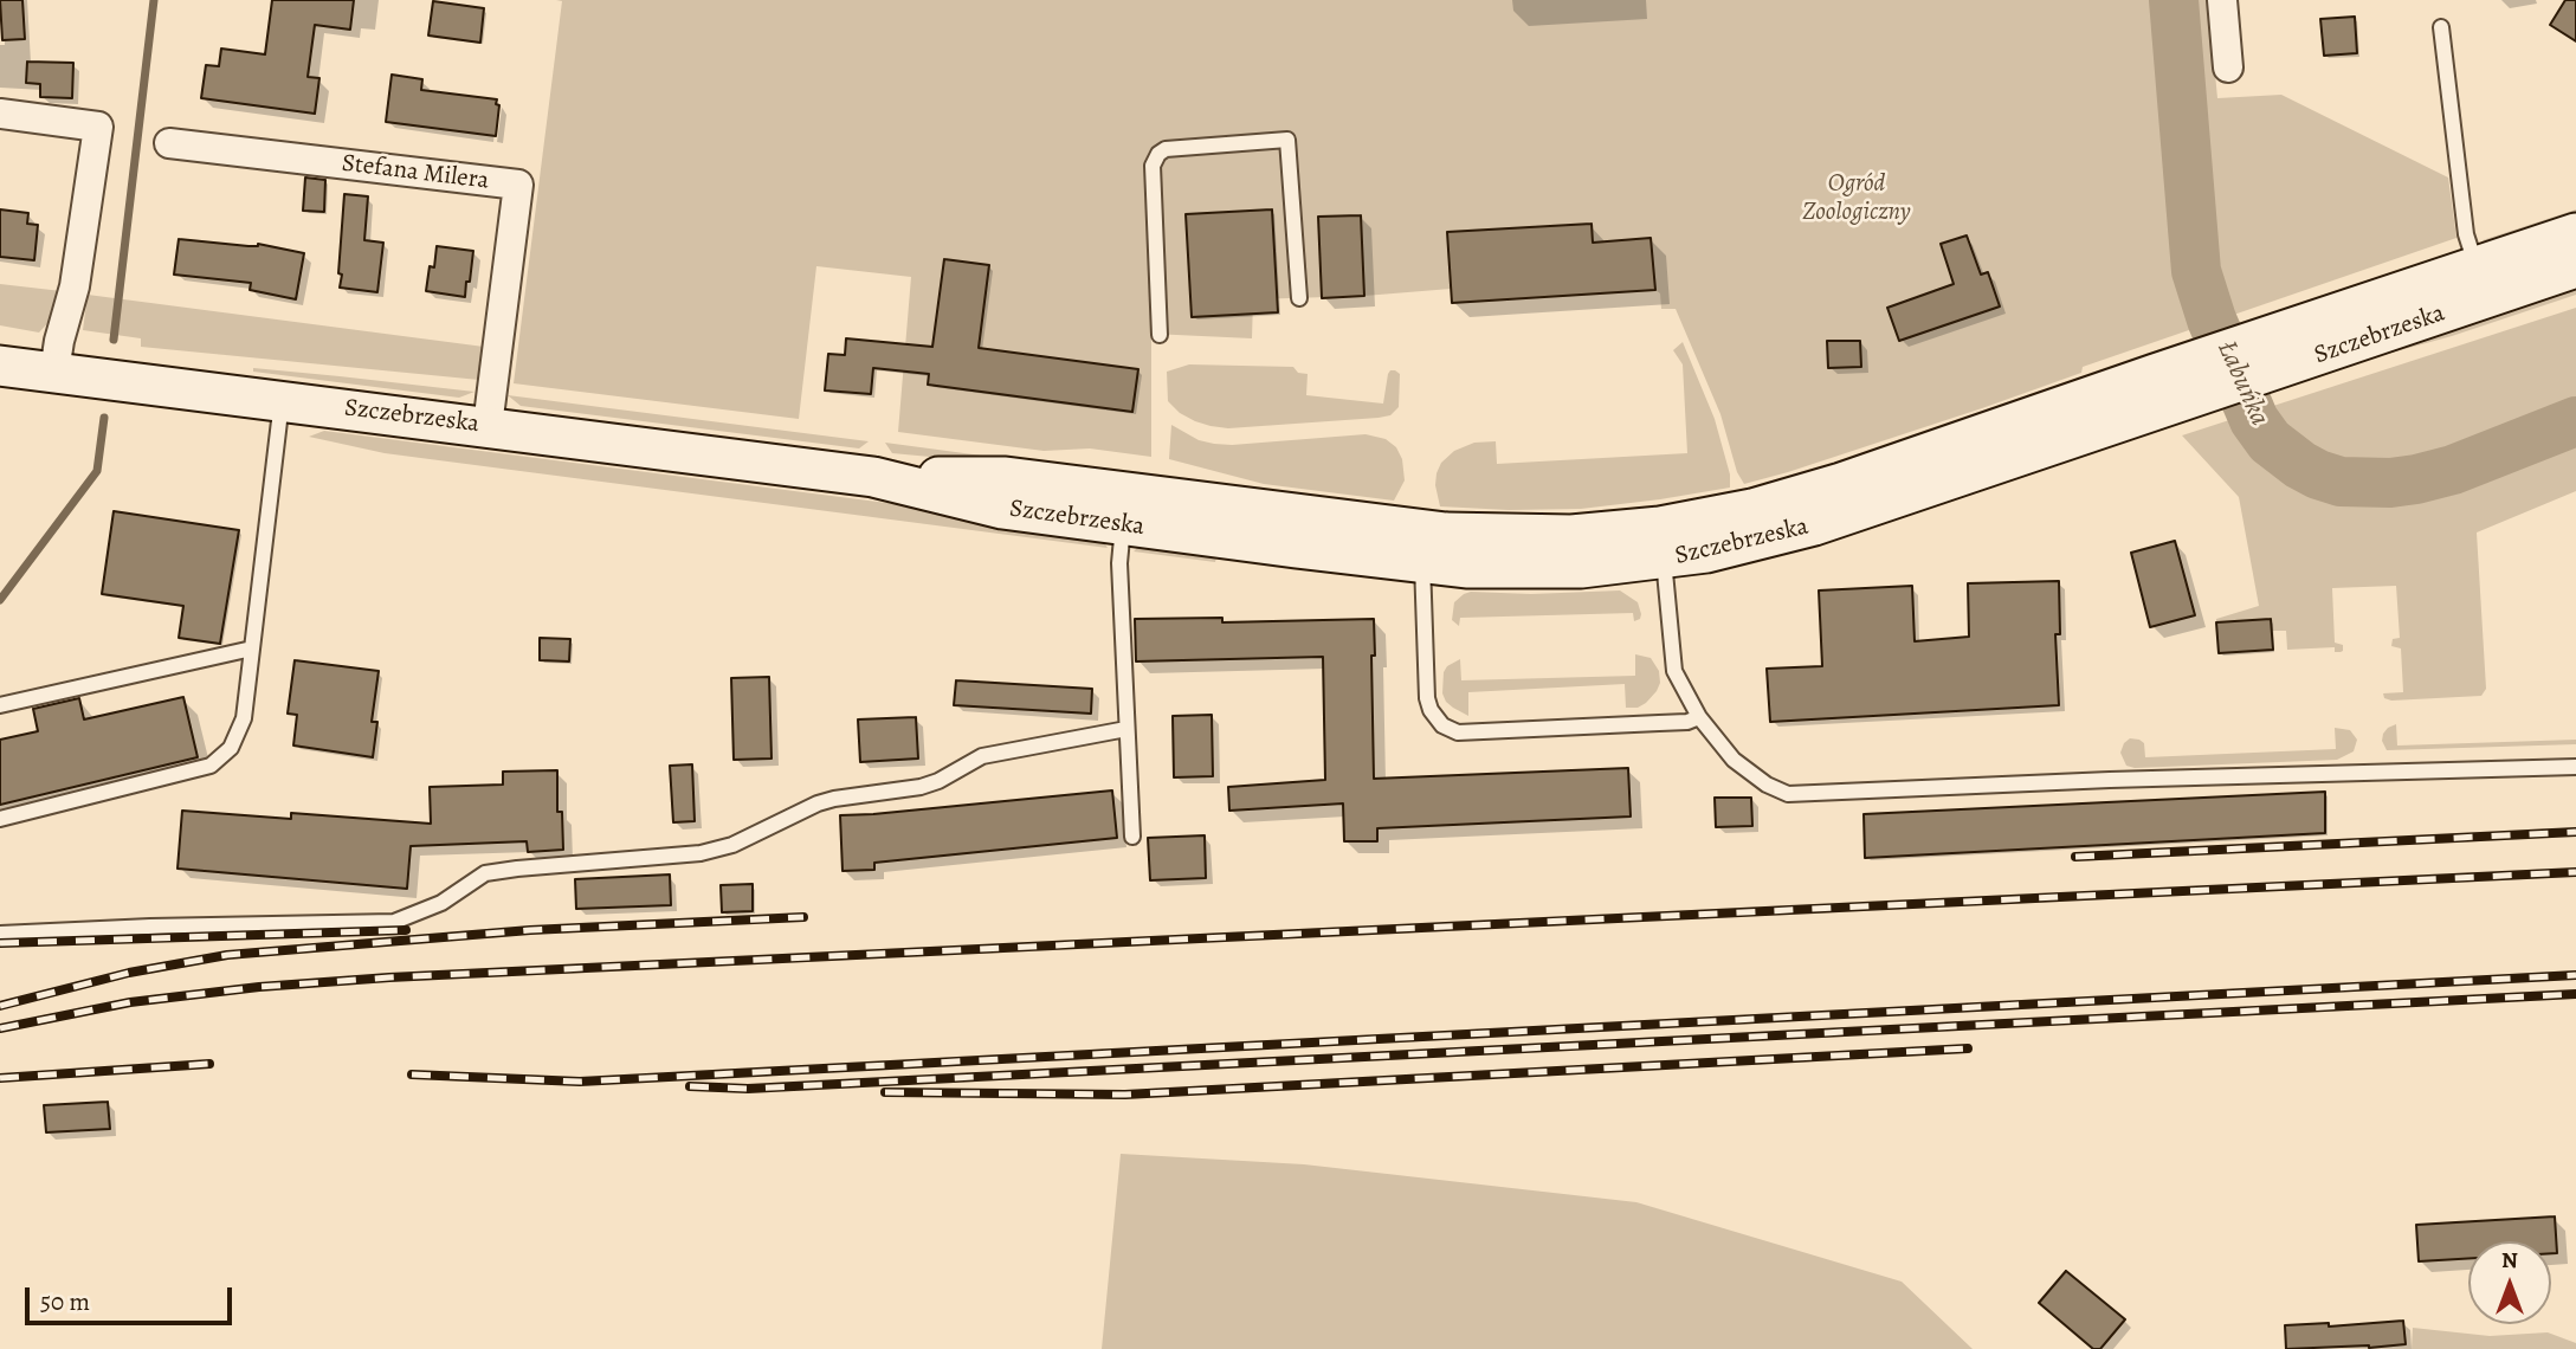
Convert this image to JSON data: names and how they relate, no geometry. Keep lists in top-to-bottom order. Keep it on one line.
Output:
{"streets":{"street":["Stefana Milera","Szczebrzeska"]},"crossings":[["Stefana Milera","Szczebrzeska"]],"water":["Łabuńka"],"parks":["Ogród Zoologiczny"],"scale_bar":"50 m","north":"top"}
